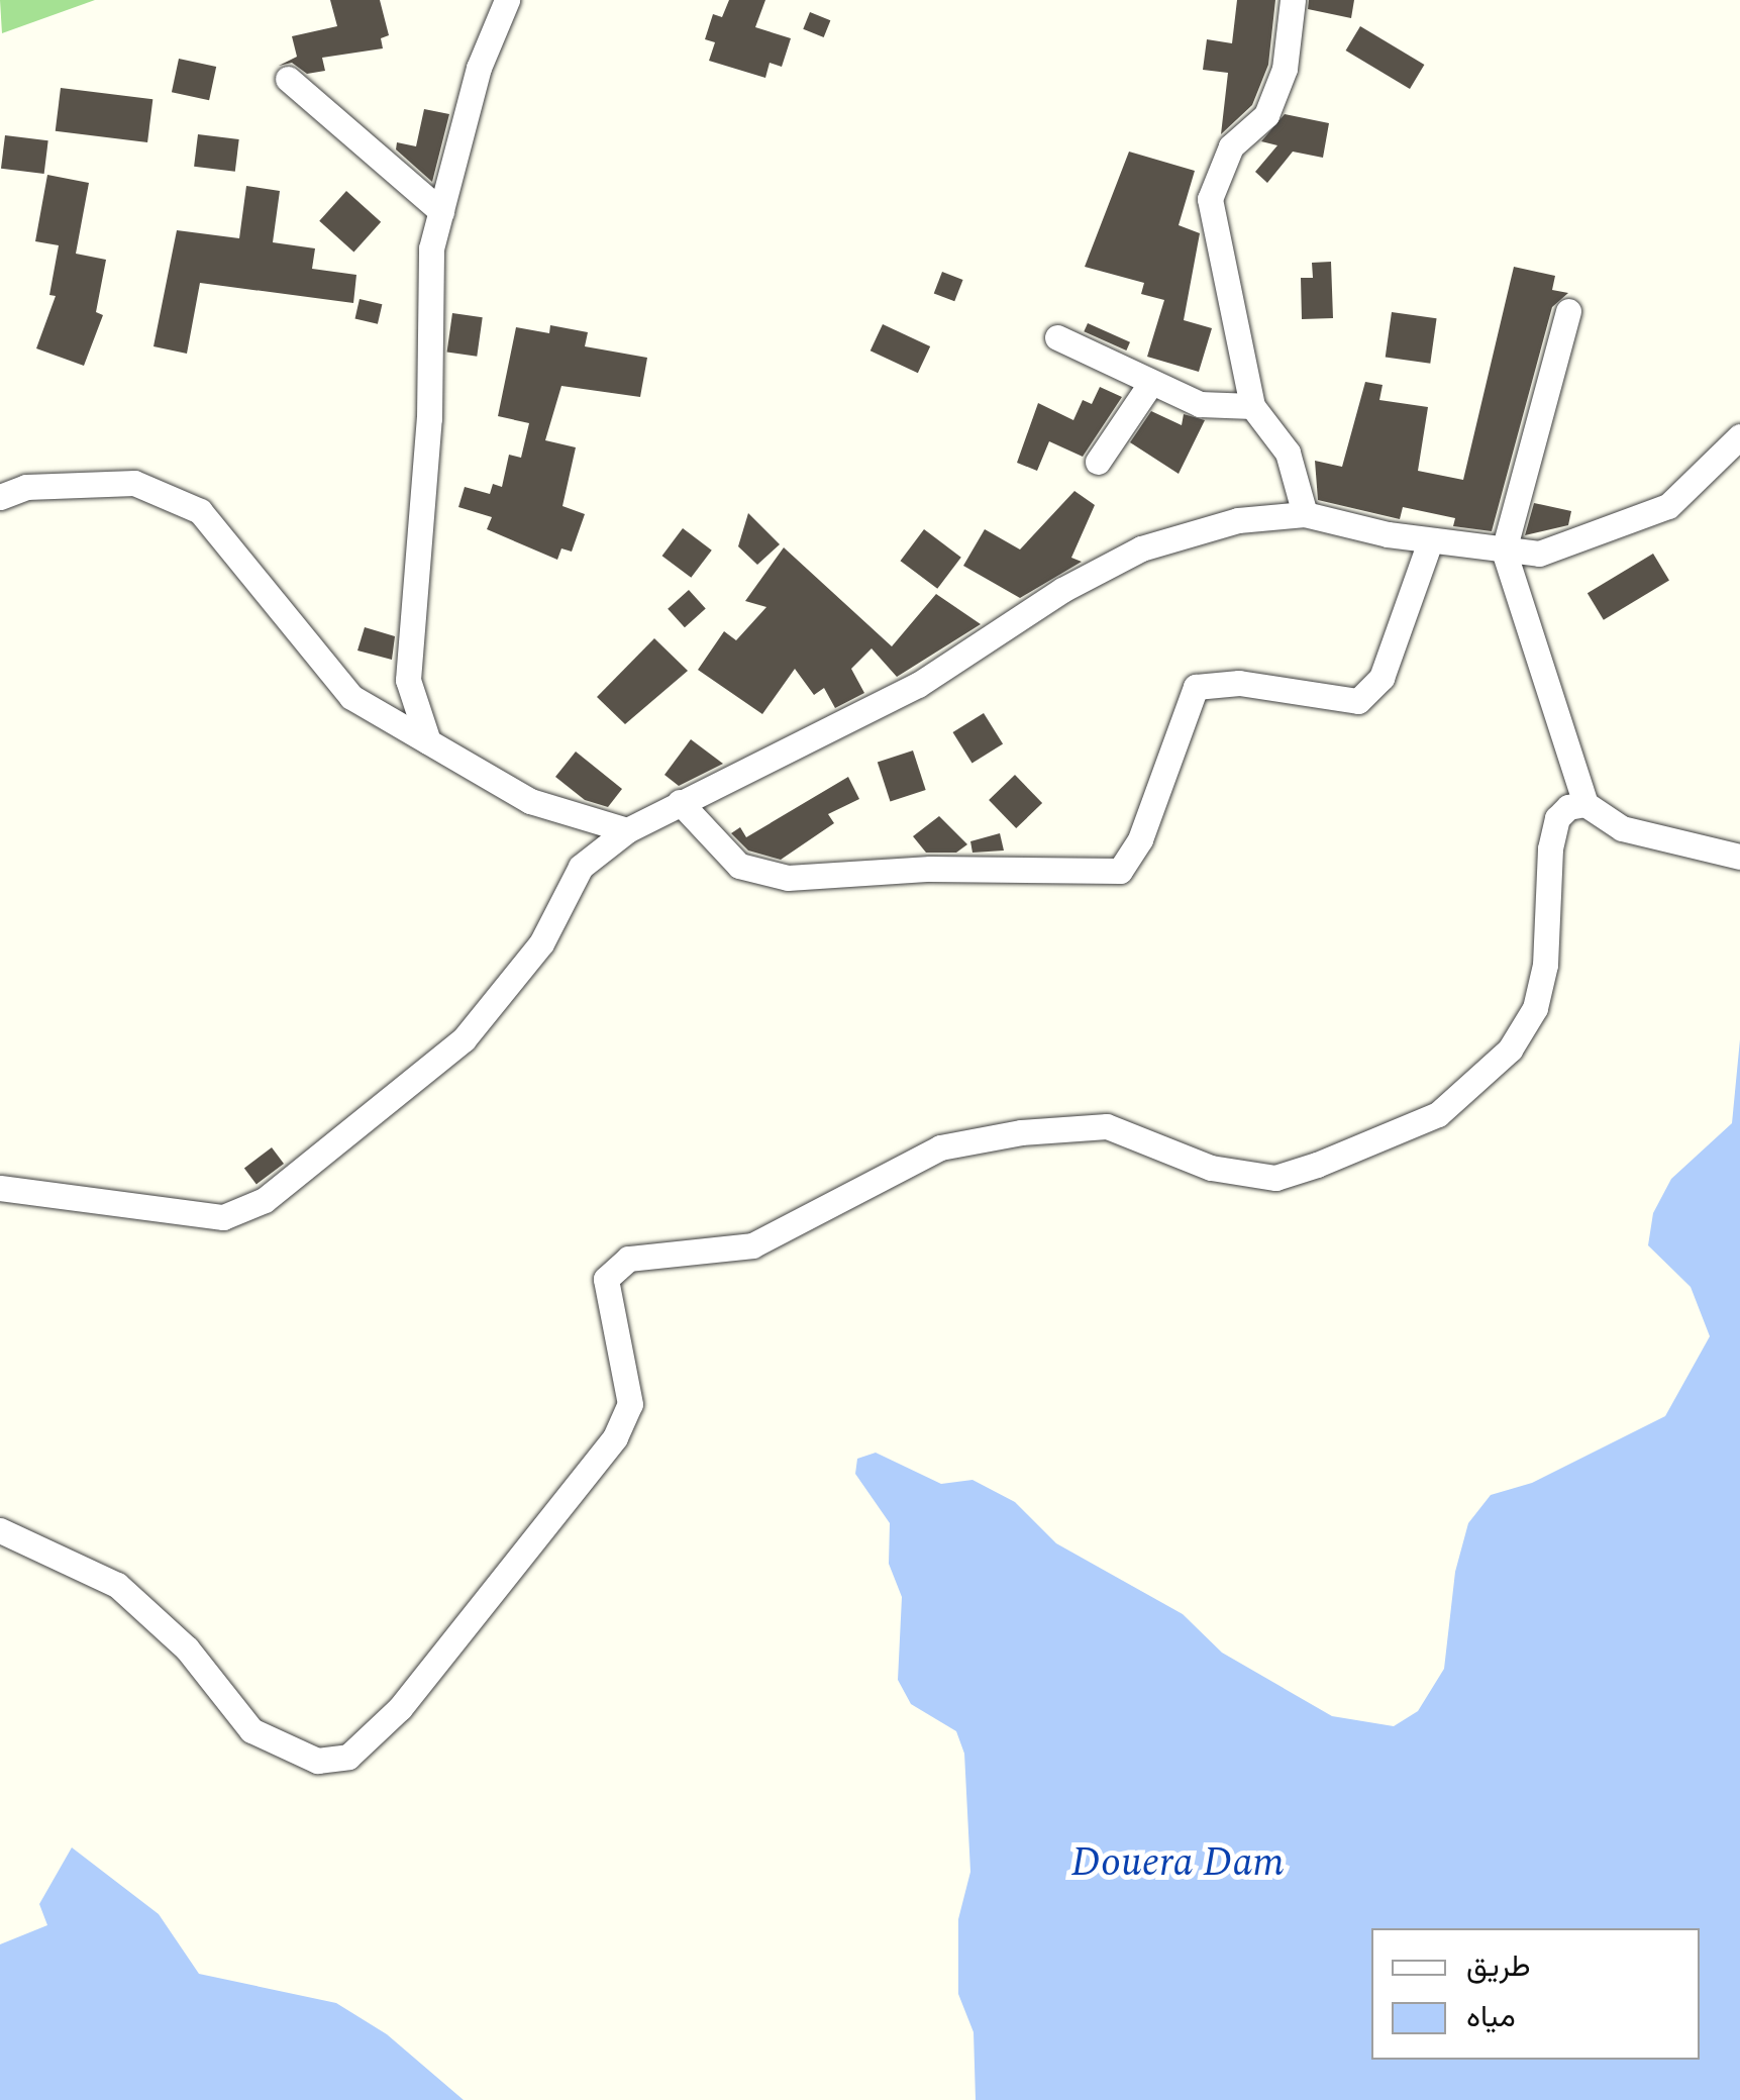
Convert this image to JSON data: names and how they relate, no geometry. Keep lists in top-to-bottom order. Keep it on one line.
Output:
{"water":["Douera Dam"],"legend":["طريق","مياه"]}
